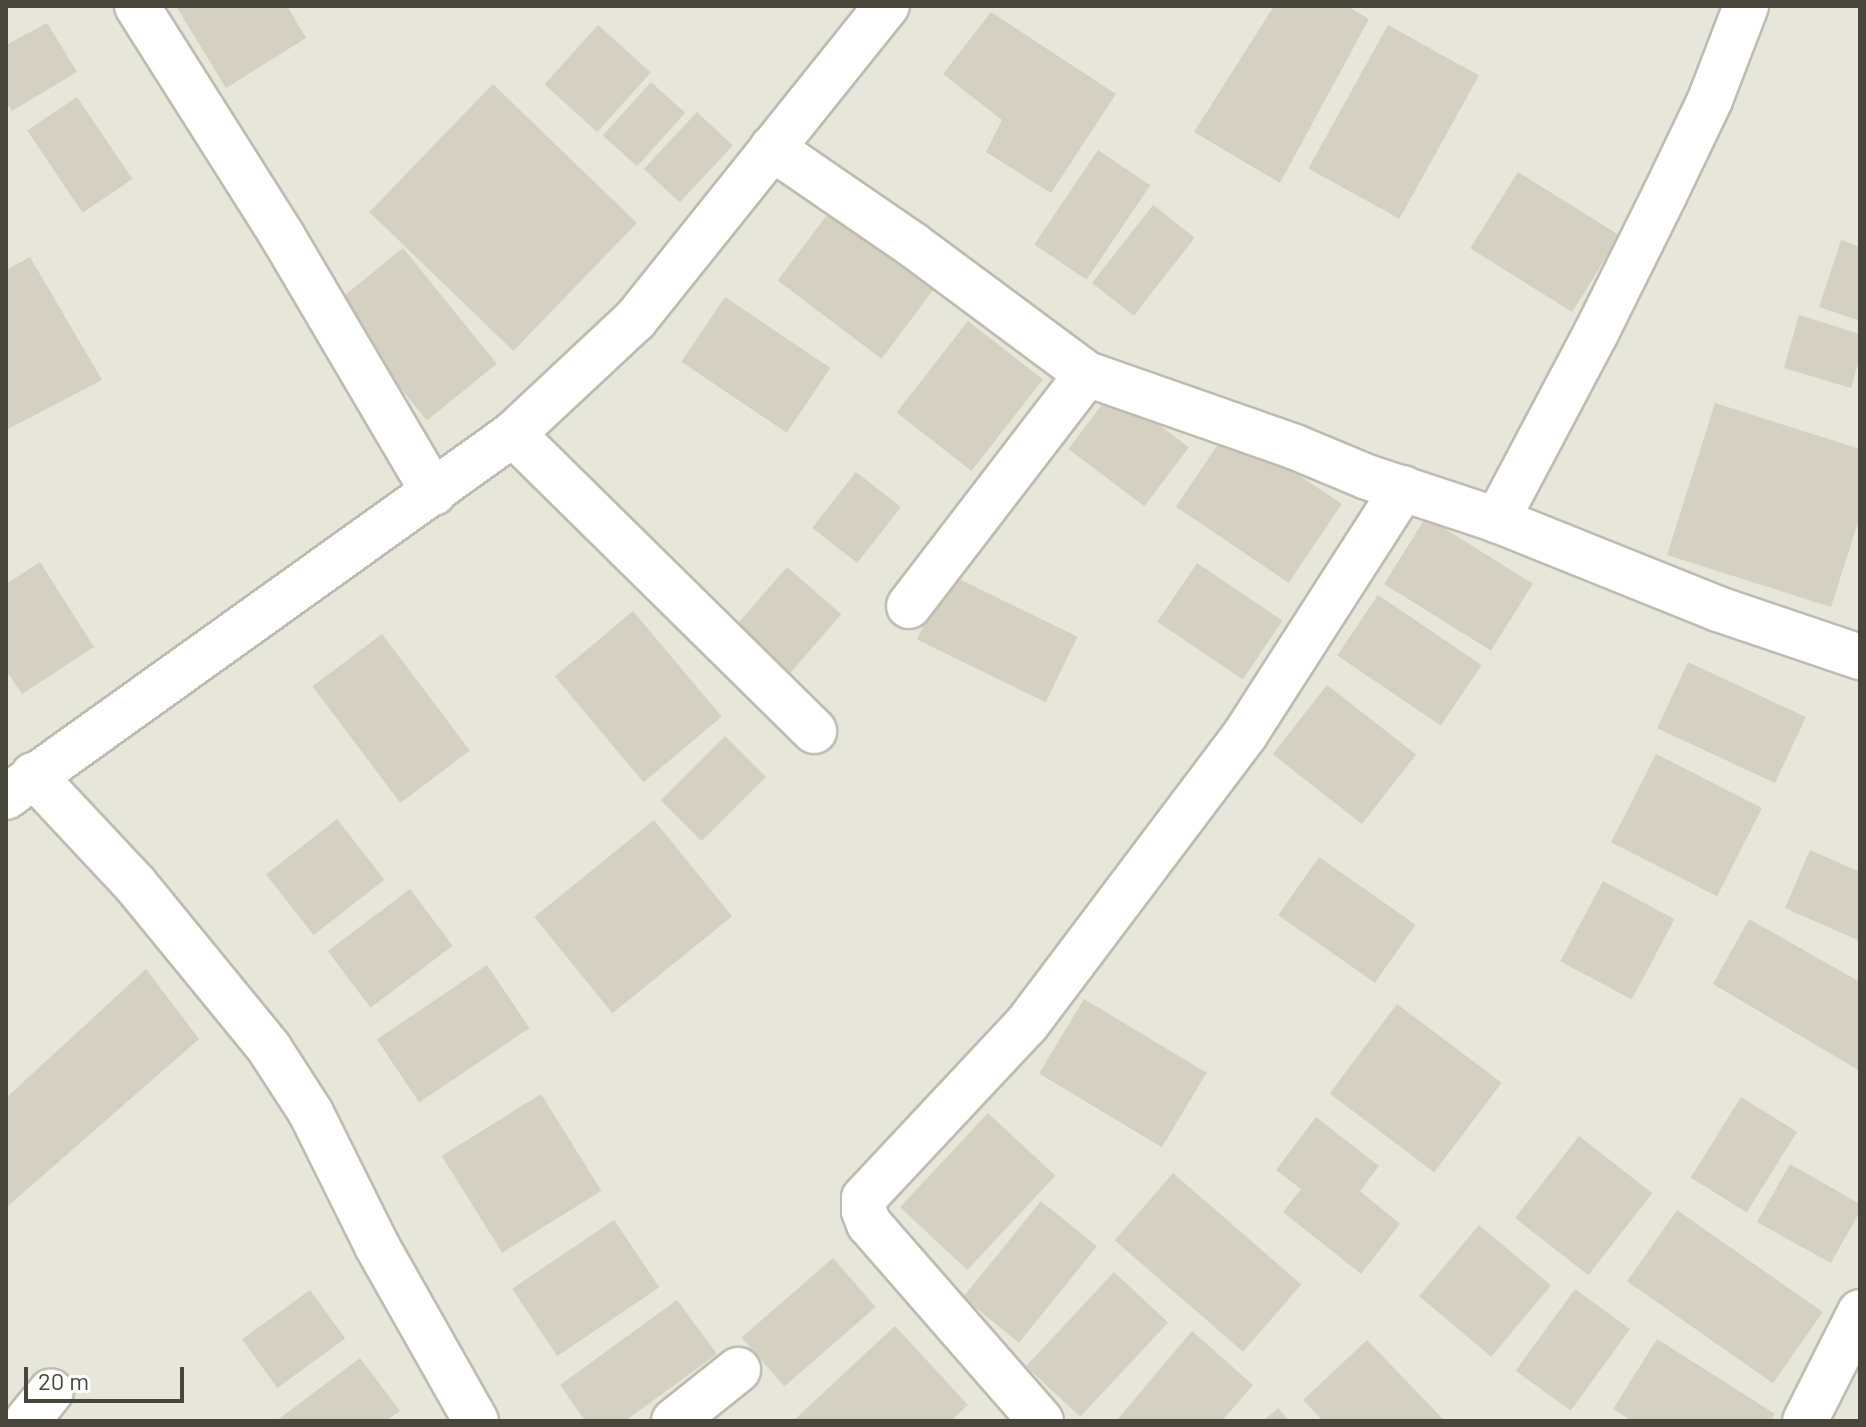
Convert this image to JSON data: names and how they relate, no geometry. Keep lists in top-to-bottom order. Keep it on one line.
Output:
{"scale_bar":"20 m"}
